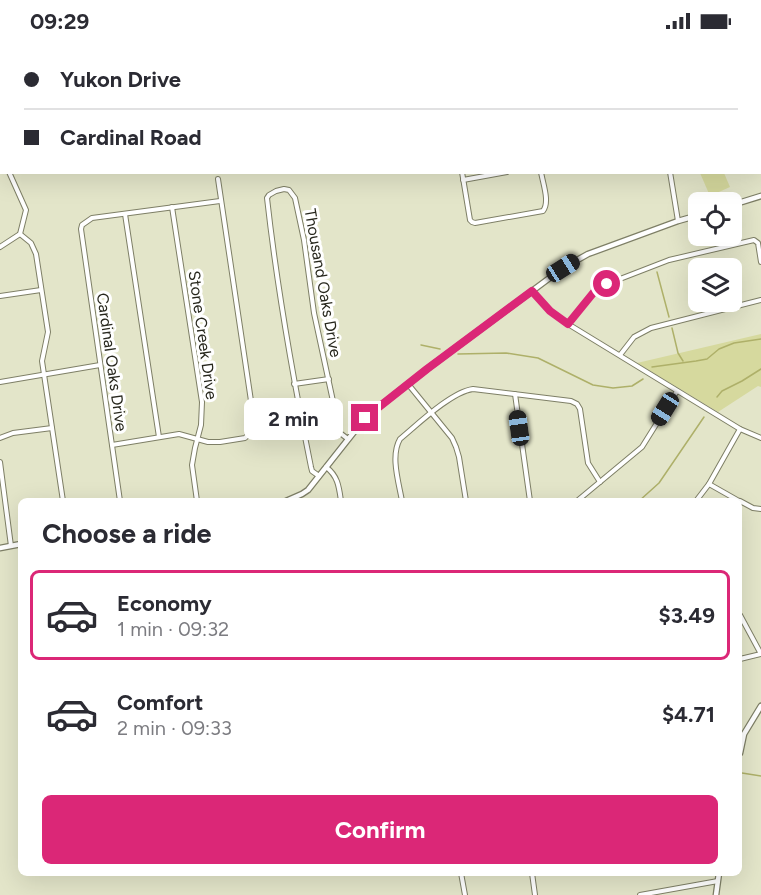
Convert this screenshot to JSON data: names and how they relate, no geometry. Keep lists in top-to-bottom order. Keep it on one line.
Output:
{"streets":{"street":["Thousand Oaks Drive","Stone Creek Drive","Cardinal Oaks Drive"]},"page":{"status":"09:29","banner":["Yukon Drive","Cardinal Road"],"bubble":"2 min","heading":"Choose a ride","list":[{"name":"Economy","note":"1 min · 09:32","value":"$3.49"},{"name":"Comfort","note":"2 min · 09:33","value":"$4.71"}],"buttons":"Confirm"}}
